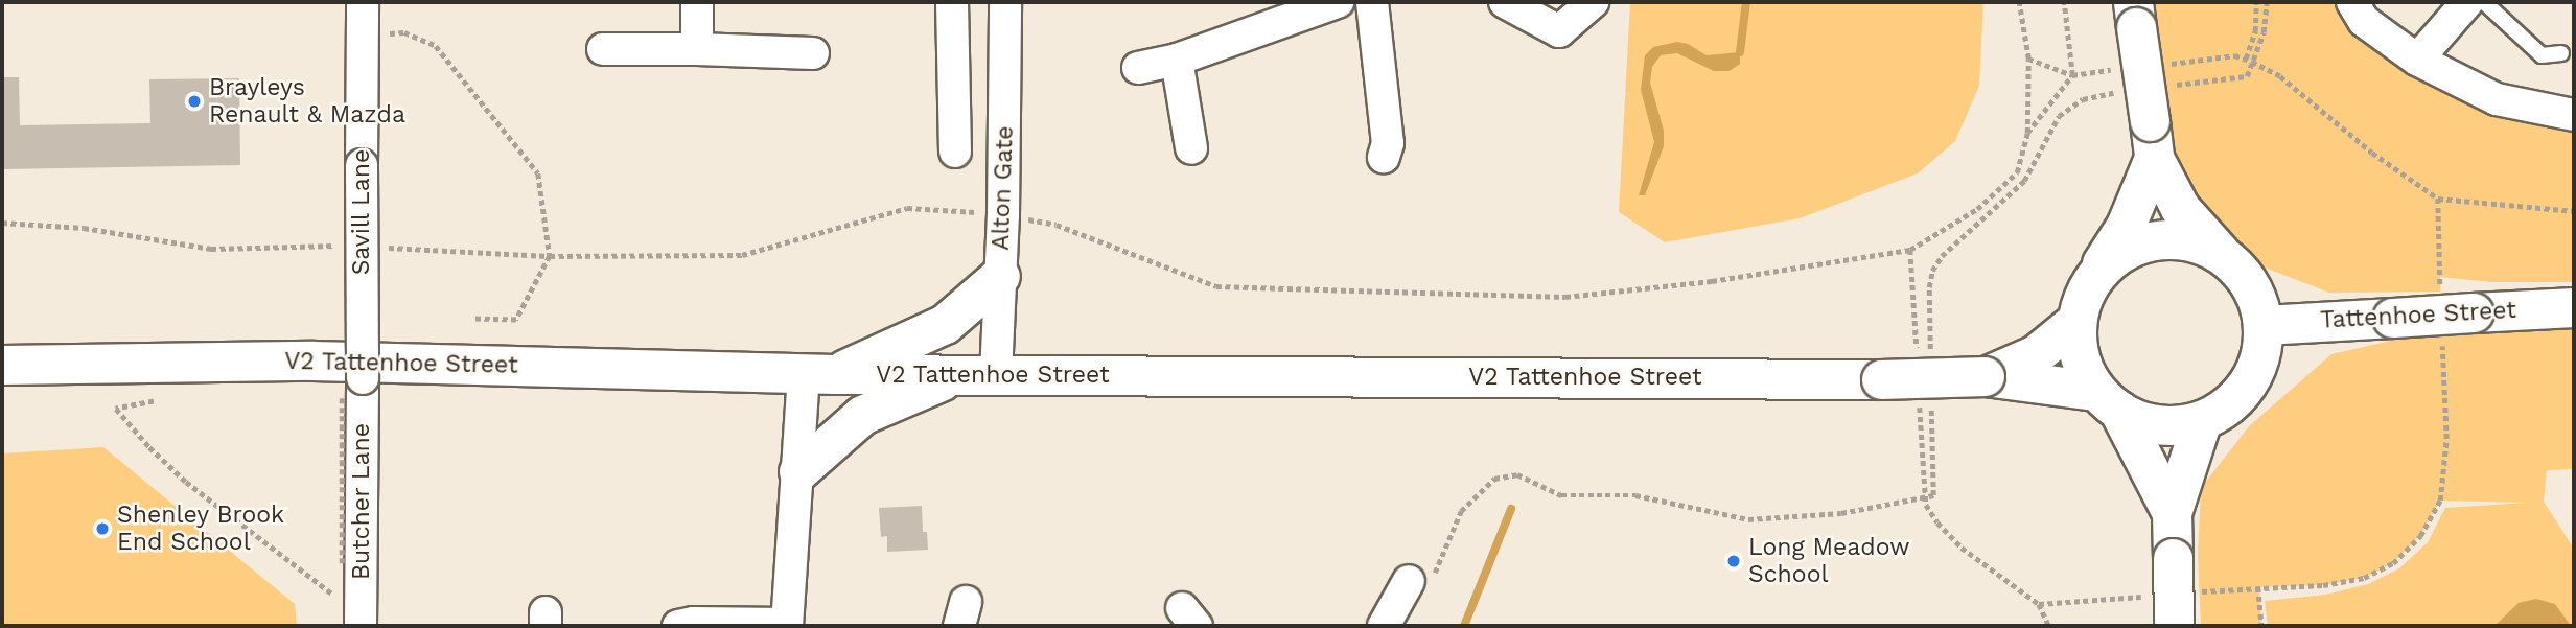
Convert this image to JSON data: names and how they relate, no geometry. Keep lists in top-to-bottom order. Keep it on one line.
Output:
{"streets":{"street":["Alton Gate","Savill Lane","Tattenhoe Street","V2 Tattenhoe Street","Butcher Lane"]},"crossings":[["Alton Gate","V2 Tattenhoe Street"],["Savill Lane","Butcher Lane"],["Tattenhoe Street","V2 Tattenhoe Street"]],"places":["Brayleys Renault & Mazda","Shenley Brook End School","Long Meadow School"]}
